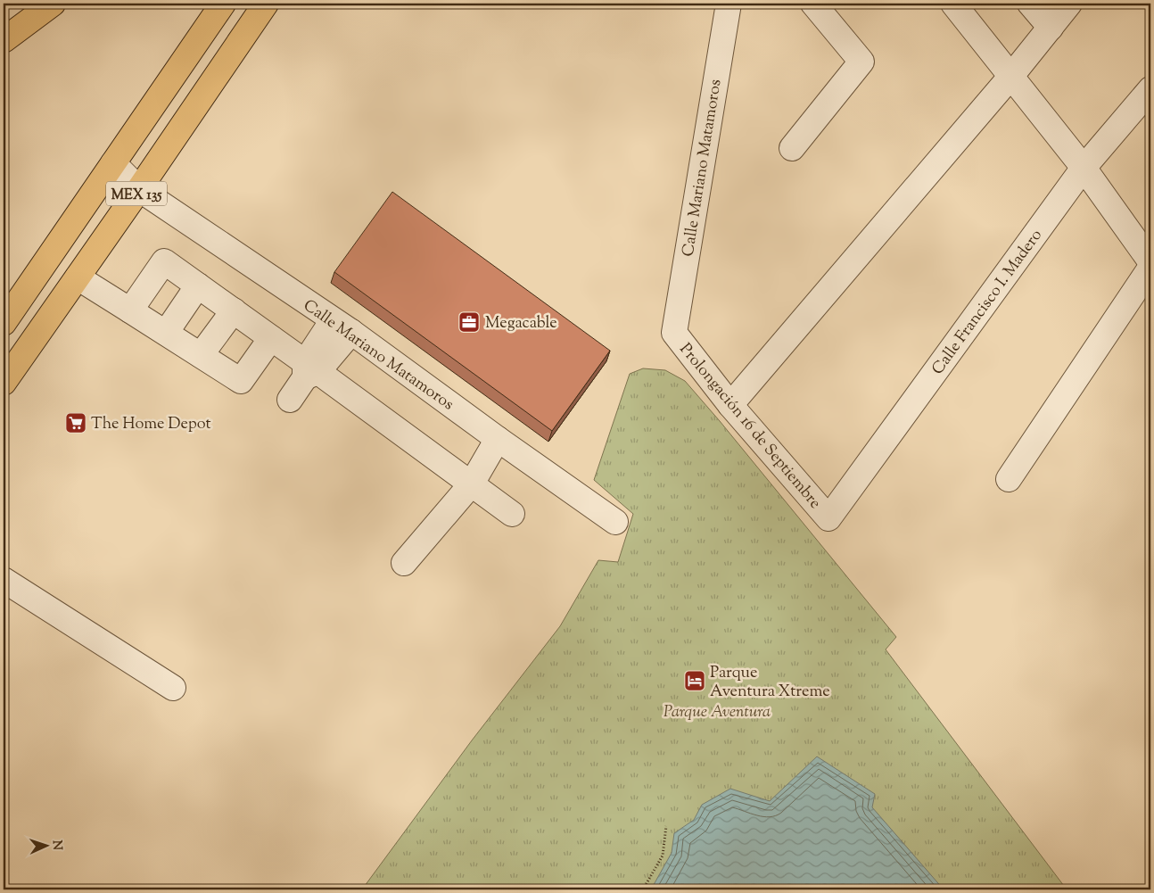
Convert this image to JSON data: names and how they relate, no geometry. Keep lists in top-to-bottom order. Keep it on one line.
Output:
{"streets":{"main road":["MEX 135"],"street":["Calle Mariano Matamoros","Calle Francisco I. Madero","Prolongación 16 de Septiembre"]},"crossings":[["Calle Mariano Matamoros","MEX 135"],["Calle Mariano Matamoros","Prolongación 16 de Septiembre"],["Calle Francisco I. Madero","Prolongación 16 de Septiembre"]],"parks":["Parque Aventura"],"places":{"office":["Megacable"],"supermarket":["The Home Depot"],"hotel":["Parque Aventura Xtreme"]},"north":"right"}
